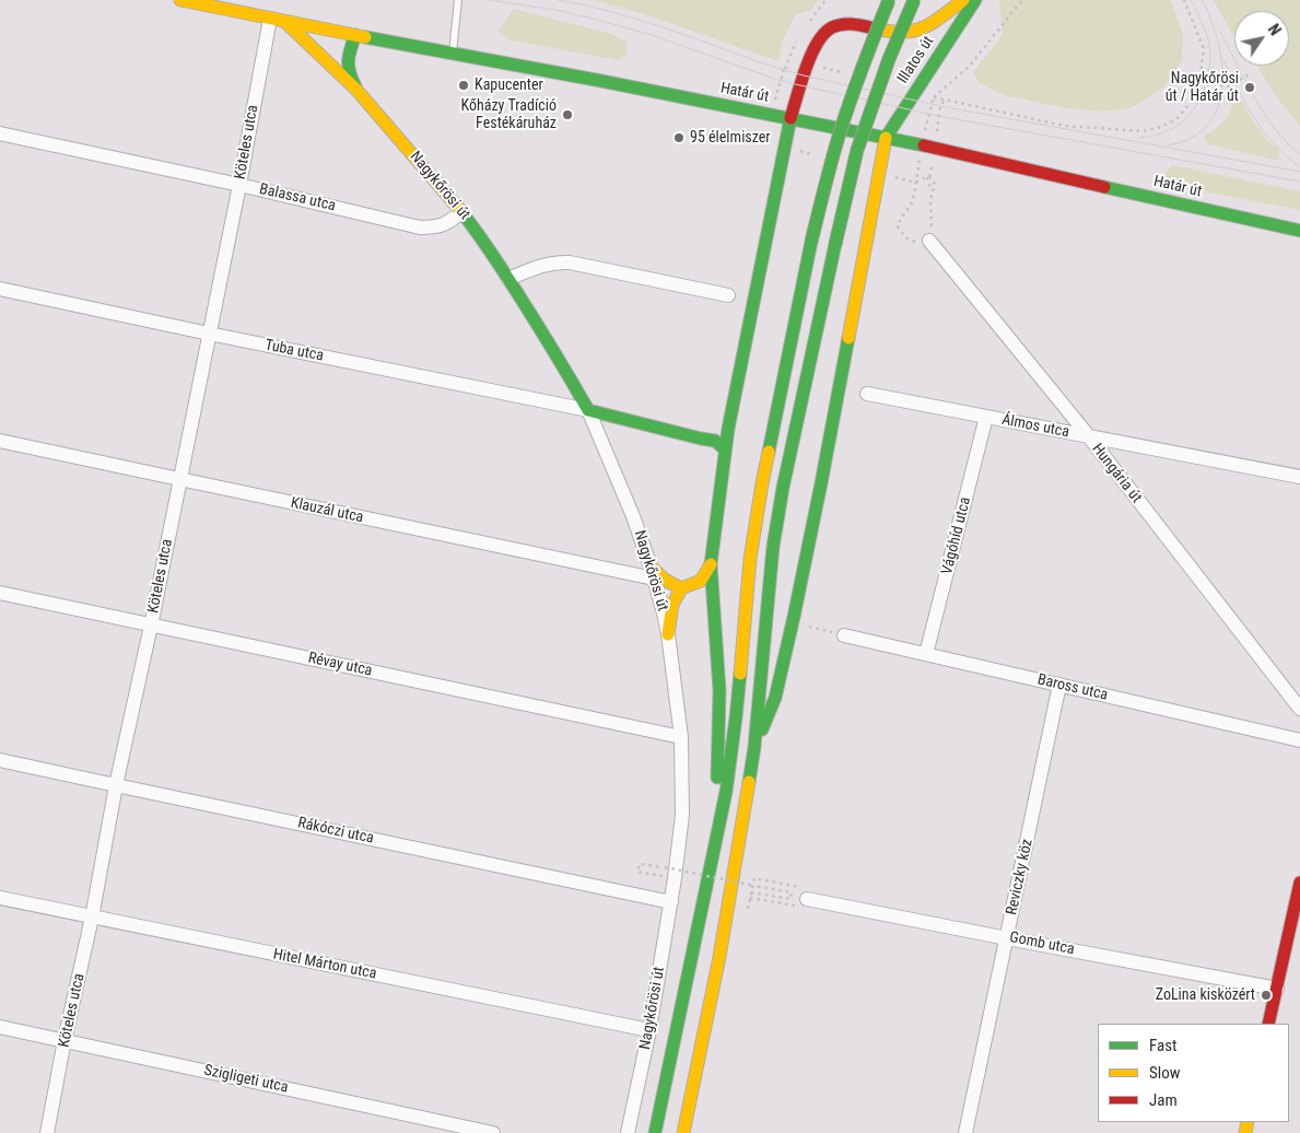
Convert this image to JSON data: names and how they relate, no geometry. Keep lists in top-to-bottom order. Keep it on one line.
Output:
{"streets":{"main road":["Illatos út","Határ út","Nagykőrösi út"],"street":["Köteles utca","Balassa utca","Tuba utca","Álmos utca","Hungária út","Klauzál utca","Vágóhíd utca","Révay utca","Baross utca","Rákóczi utca","Reviczky köz","Gomb utca","Hitel Márton utca","Szigligeti utca"]},"crossings":[["Illatos út","Határ út"],["Illatos út","Nagykőrösi út"],["Határ út","Köteles utca"],["Határ út","Nagykőrösi út"],["Köteles utca","Balassa utca"],["Köteles utca","Tuba utca"],["Köteles utca","Klauzál utca"],["Köteles utca","Révay utca"],["Köteles utca","Rákóczi utca"],["Köteles utca","Hitel Márton utca"],["Köteles utca","Szigligeti utca"],["Nagykőrösi út","Balassa utca"],["Nagykőrösi út","Tuba utca"],["Nagykőrösi út","Klauzál utca"],["Nagykőrösi út","Révay utca"],["Nagykőrösi út","Rákóczi utca"],["Nagykőrösi út","Hitel Márton utca"],["Álmos utca","Hungária út"],["Álmos utca","Vágóhíd utca"],["Vágóhíd utca","Baross utca"],["Baross utca","Reviczky köz"],["Reviczky köz","Gomb utca"]],"places":["Kapucenter","Nagykőrösi út / Határ út","Kőházy Tradíció Festékáruház","95 élelmiszer","ZoLina kisközért"],"legend":["Fast","Slow","Jam"],"north":"top right"}
